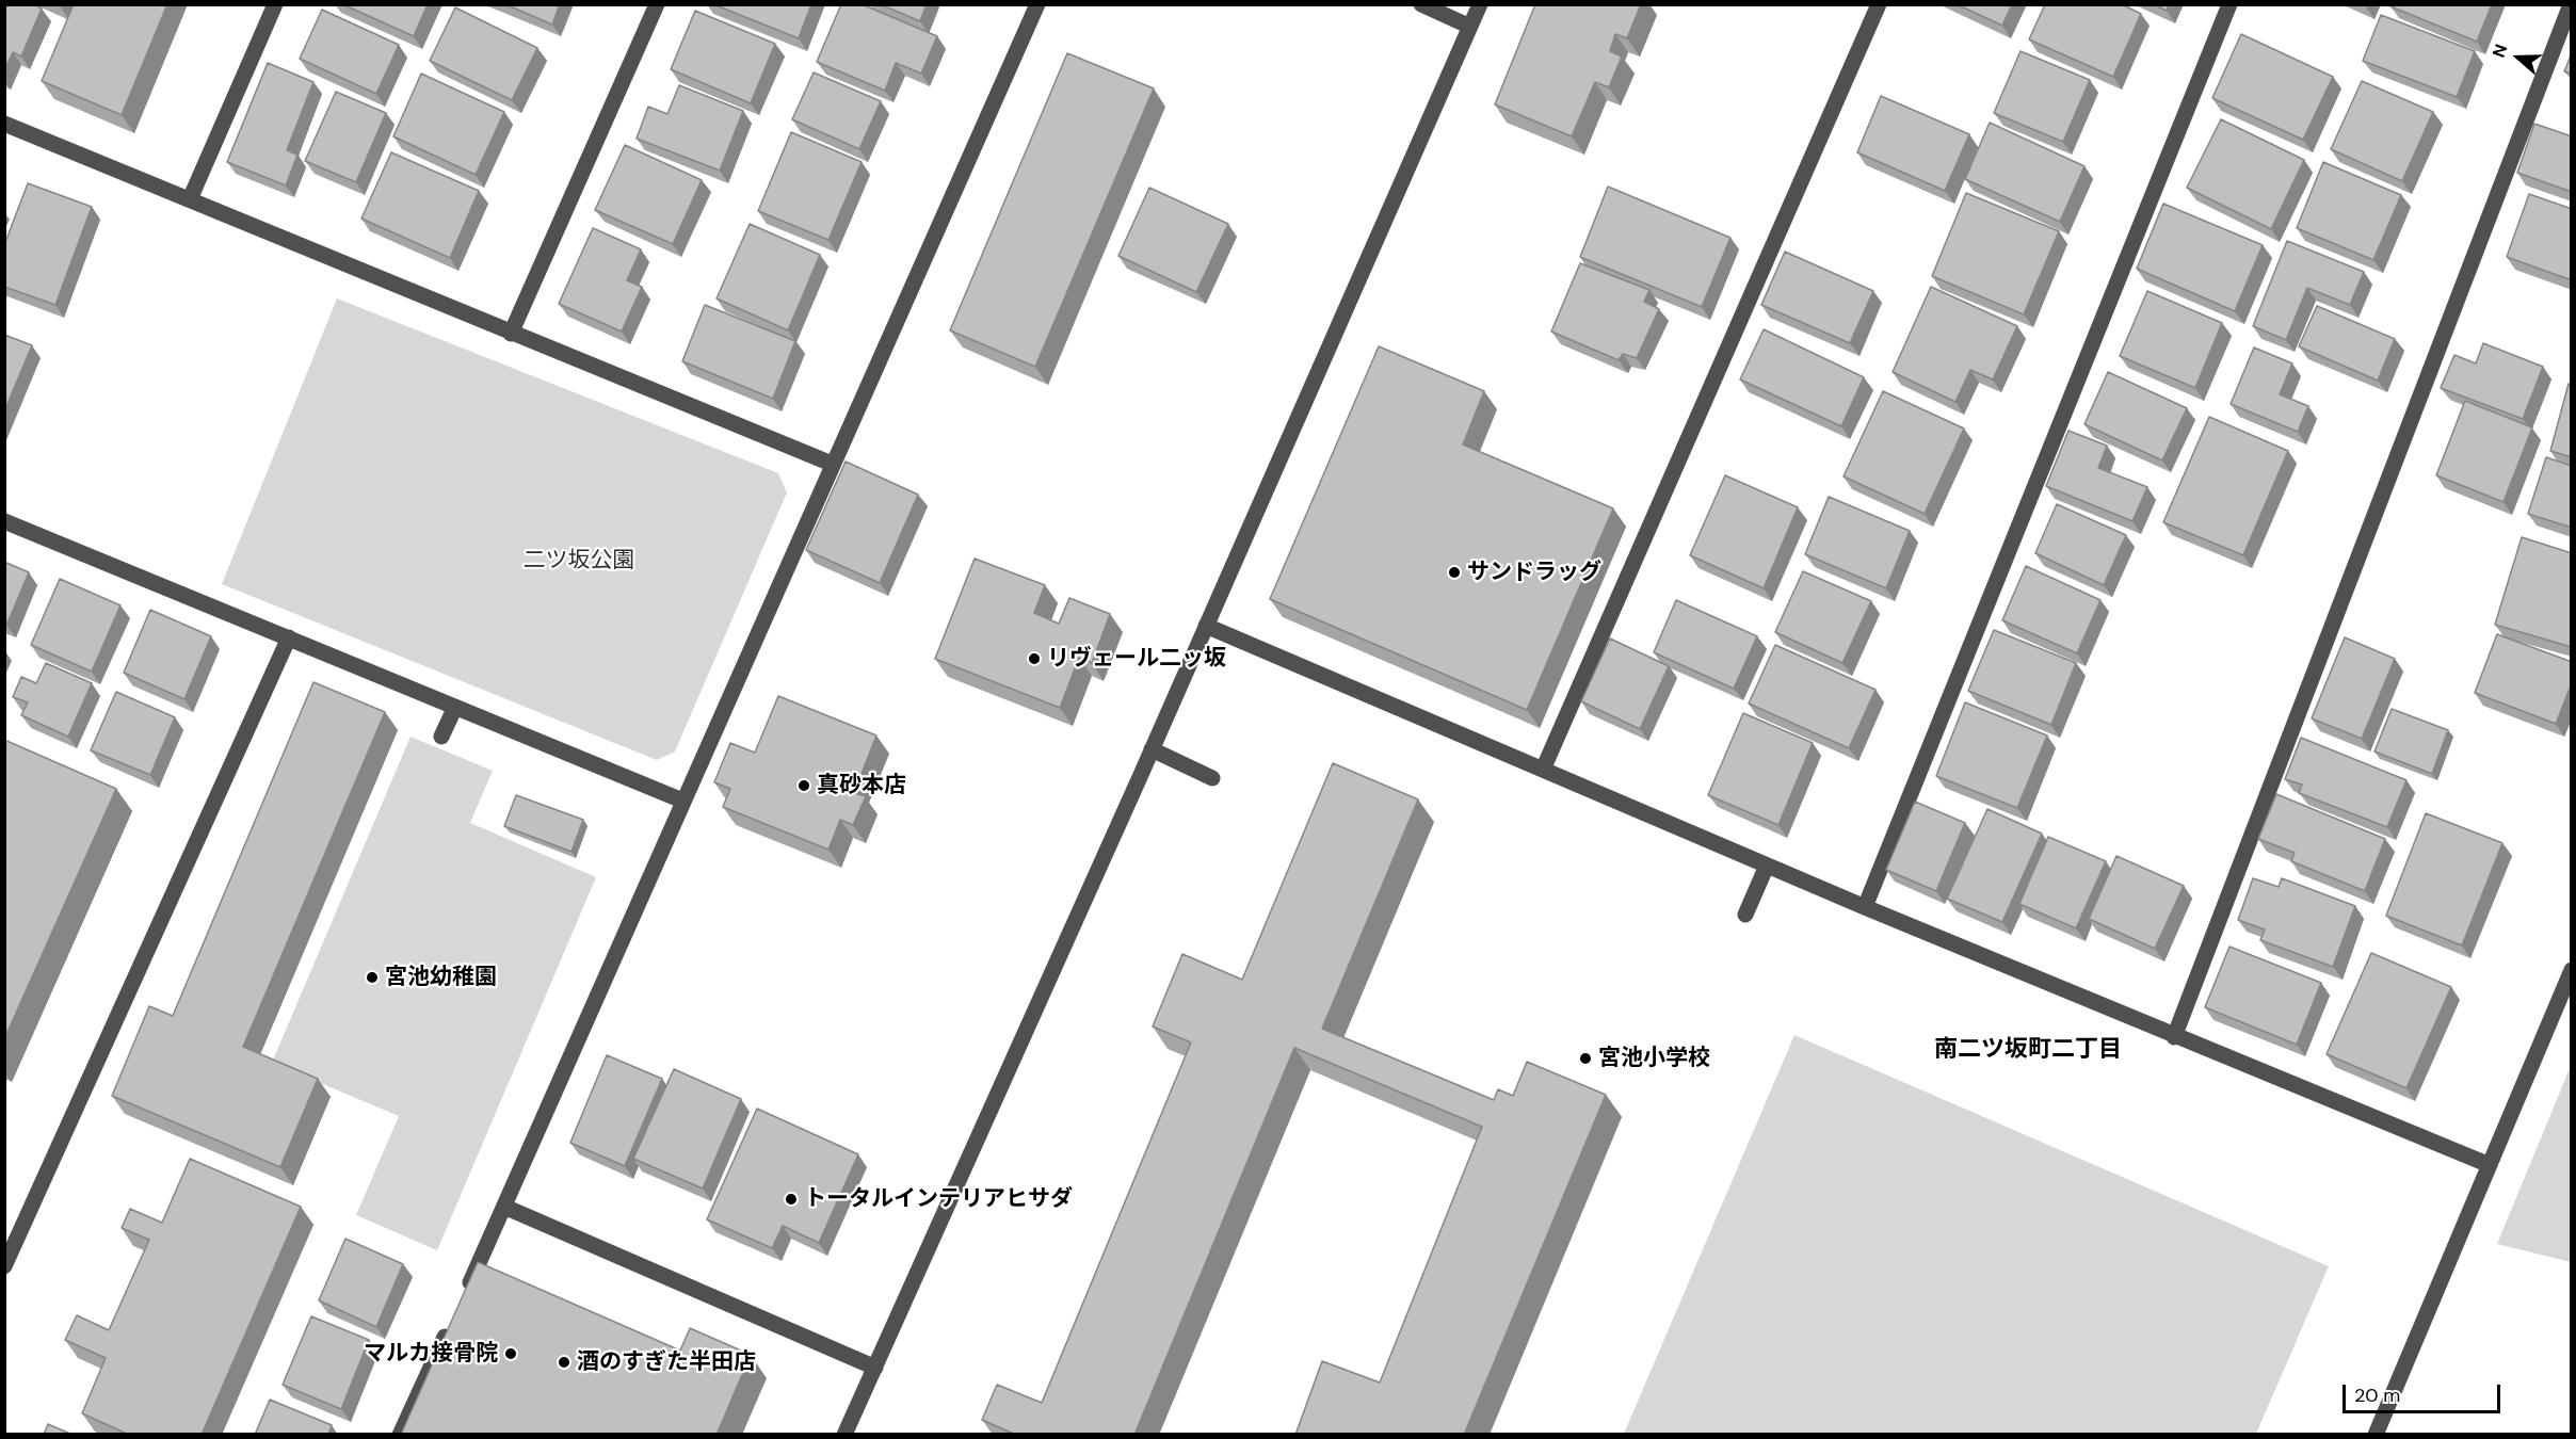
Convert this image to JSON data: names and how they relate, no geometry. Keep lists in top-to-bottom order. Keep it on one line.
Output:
{"districts":["南二ツ坂町二丁目"],"parks":["二ツ坂公園"],"places":["サンドラッグ","リヴェール二ッ坂","真砂本店","宮池幼稚園","宮池小学校","トータルインテリアヒサダ","マルカ接骨院","酒のすぎた半田店"],"scale_bar":"20 m","north":"left"}
